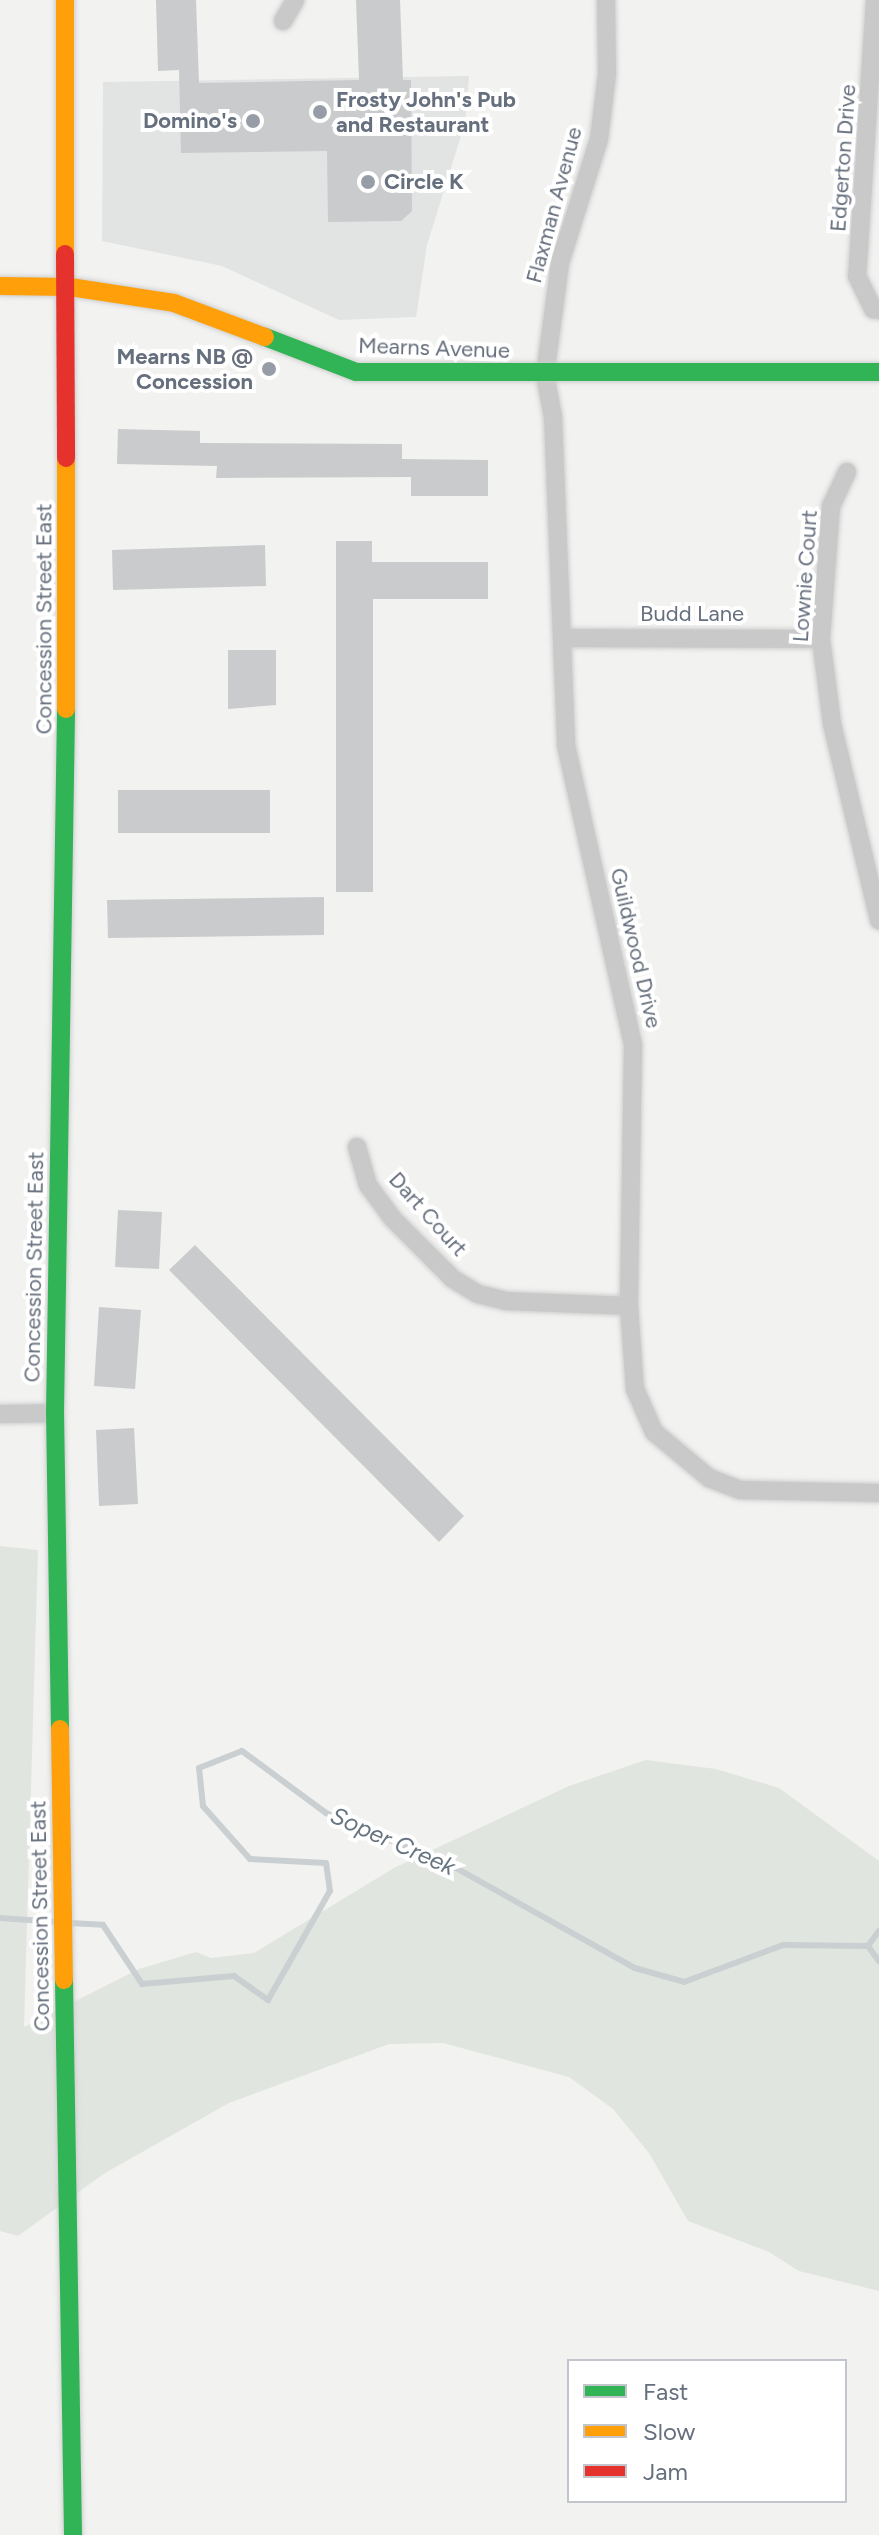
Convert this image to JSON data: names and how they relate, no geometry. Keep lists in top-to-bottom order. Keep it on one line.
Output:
{"streets":{"street":["Edgerton Drive","Flaxman Avenue","Mearns Avenue","Lownie Court","Budd Lane","Concession Street East","Guildwood Drive","Dart Court"]},"crossings":[["Flaxman Avenue","Mearns Avenue"],["Flaxman Avenue","Guildwood Drive"],["Mearns Avenue","Concession Street East"],["Mearns Avenue","Guildwood Drive"],["Lownie Court","Budd Lane"],["Budd Lane","Guildwood Drive"],["Guildwood Drive","Dart Court"]],"water":["Soper Creek"],"places":["Frosty John's Pub and Restaurant","Domino's","Circle K","Mearns NB @ Concession"],"legend":["Fast","Slow","Jam"]}
